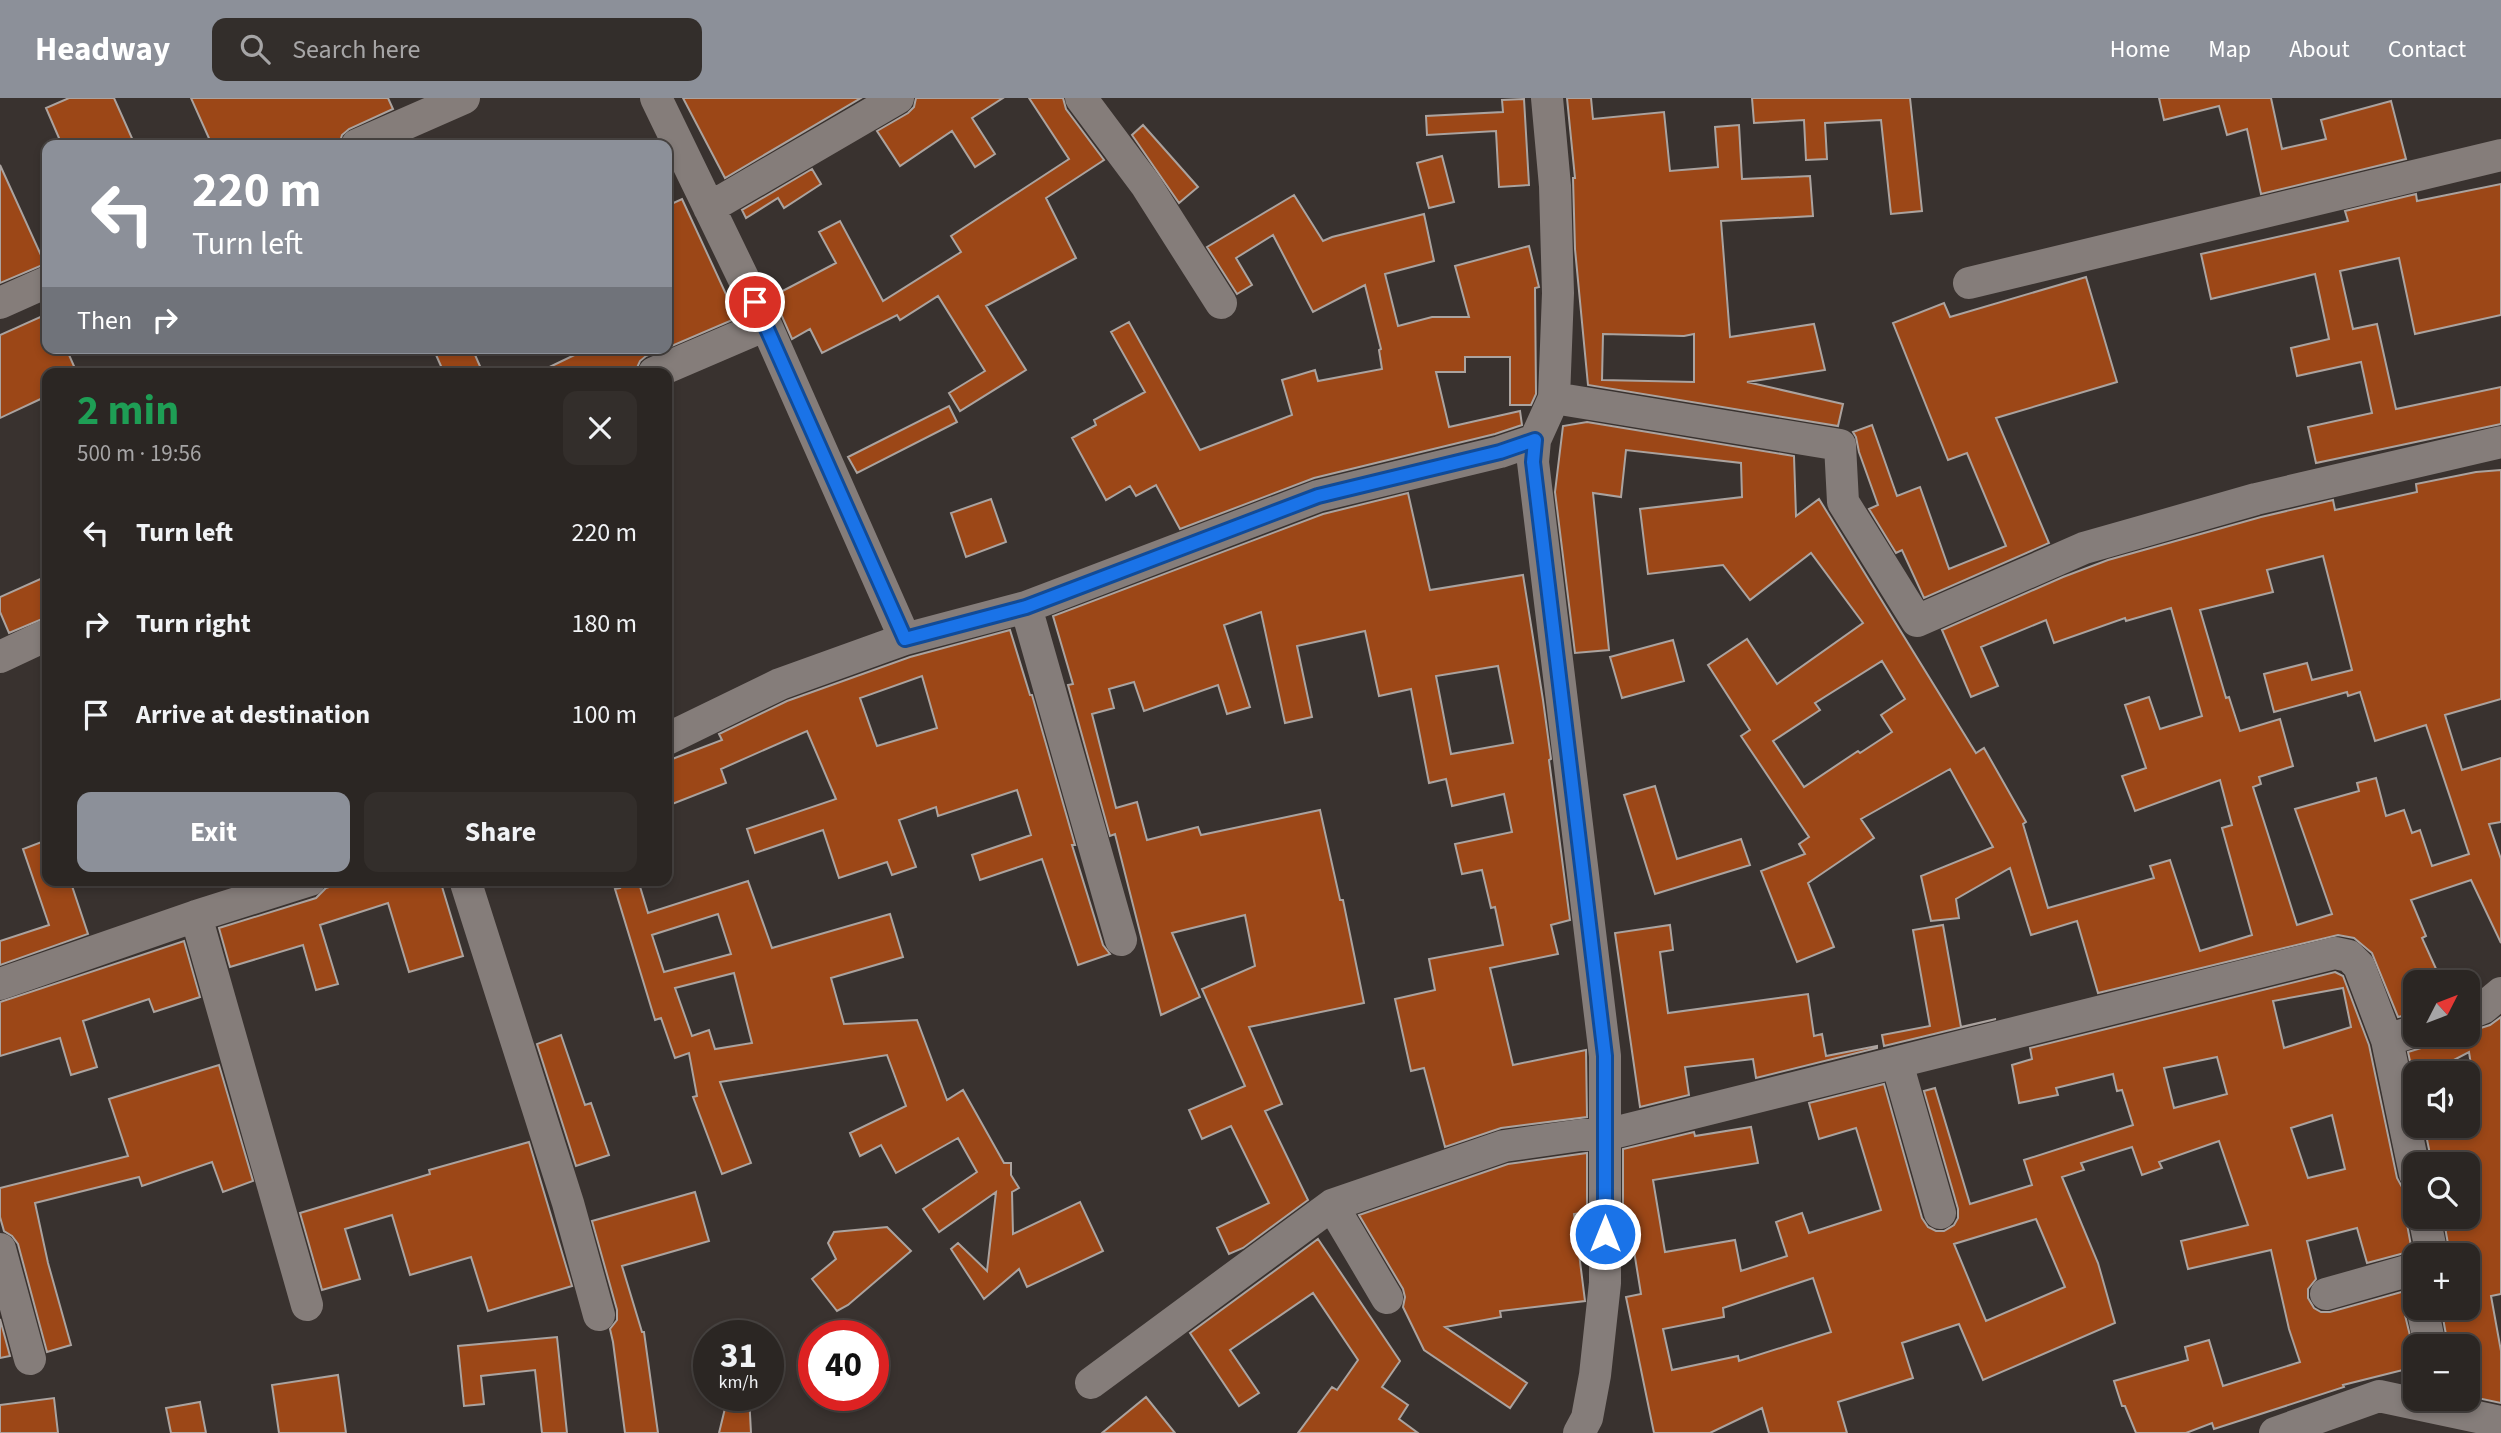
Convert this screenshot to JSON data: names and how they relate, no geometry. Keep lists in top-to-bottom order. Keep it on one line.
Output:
{"north":"top right","page":{"header":"Headway","search":"Search here","nav":["Home","Map","About","Contact"],"turn":["220 m","Turn left"],"then":"Then","heading":["2 min","500 m · 19:56"],"list":[{"name":"Turn left","value":"220 m"},{"name":"Turn right","value":"180 m"},{"name":"Arrive at destination","value":"100 m"}],"buttons":["Exit","Share"],"map_buttons":["+","−"],"speed":"31 km/h","limit":"40"}}
